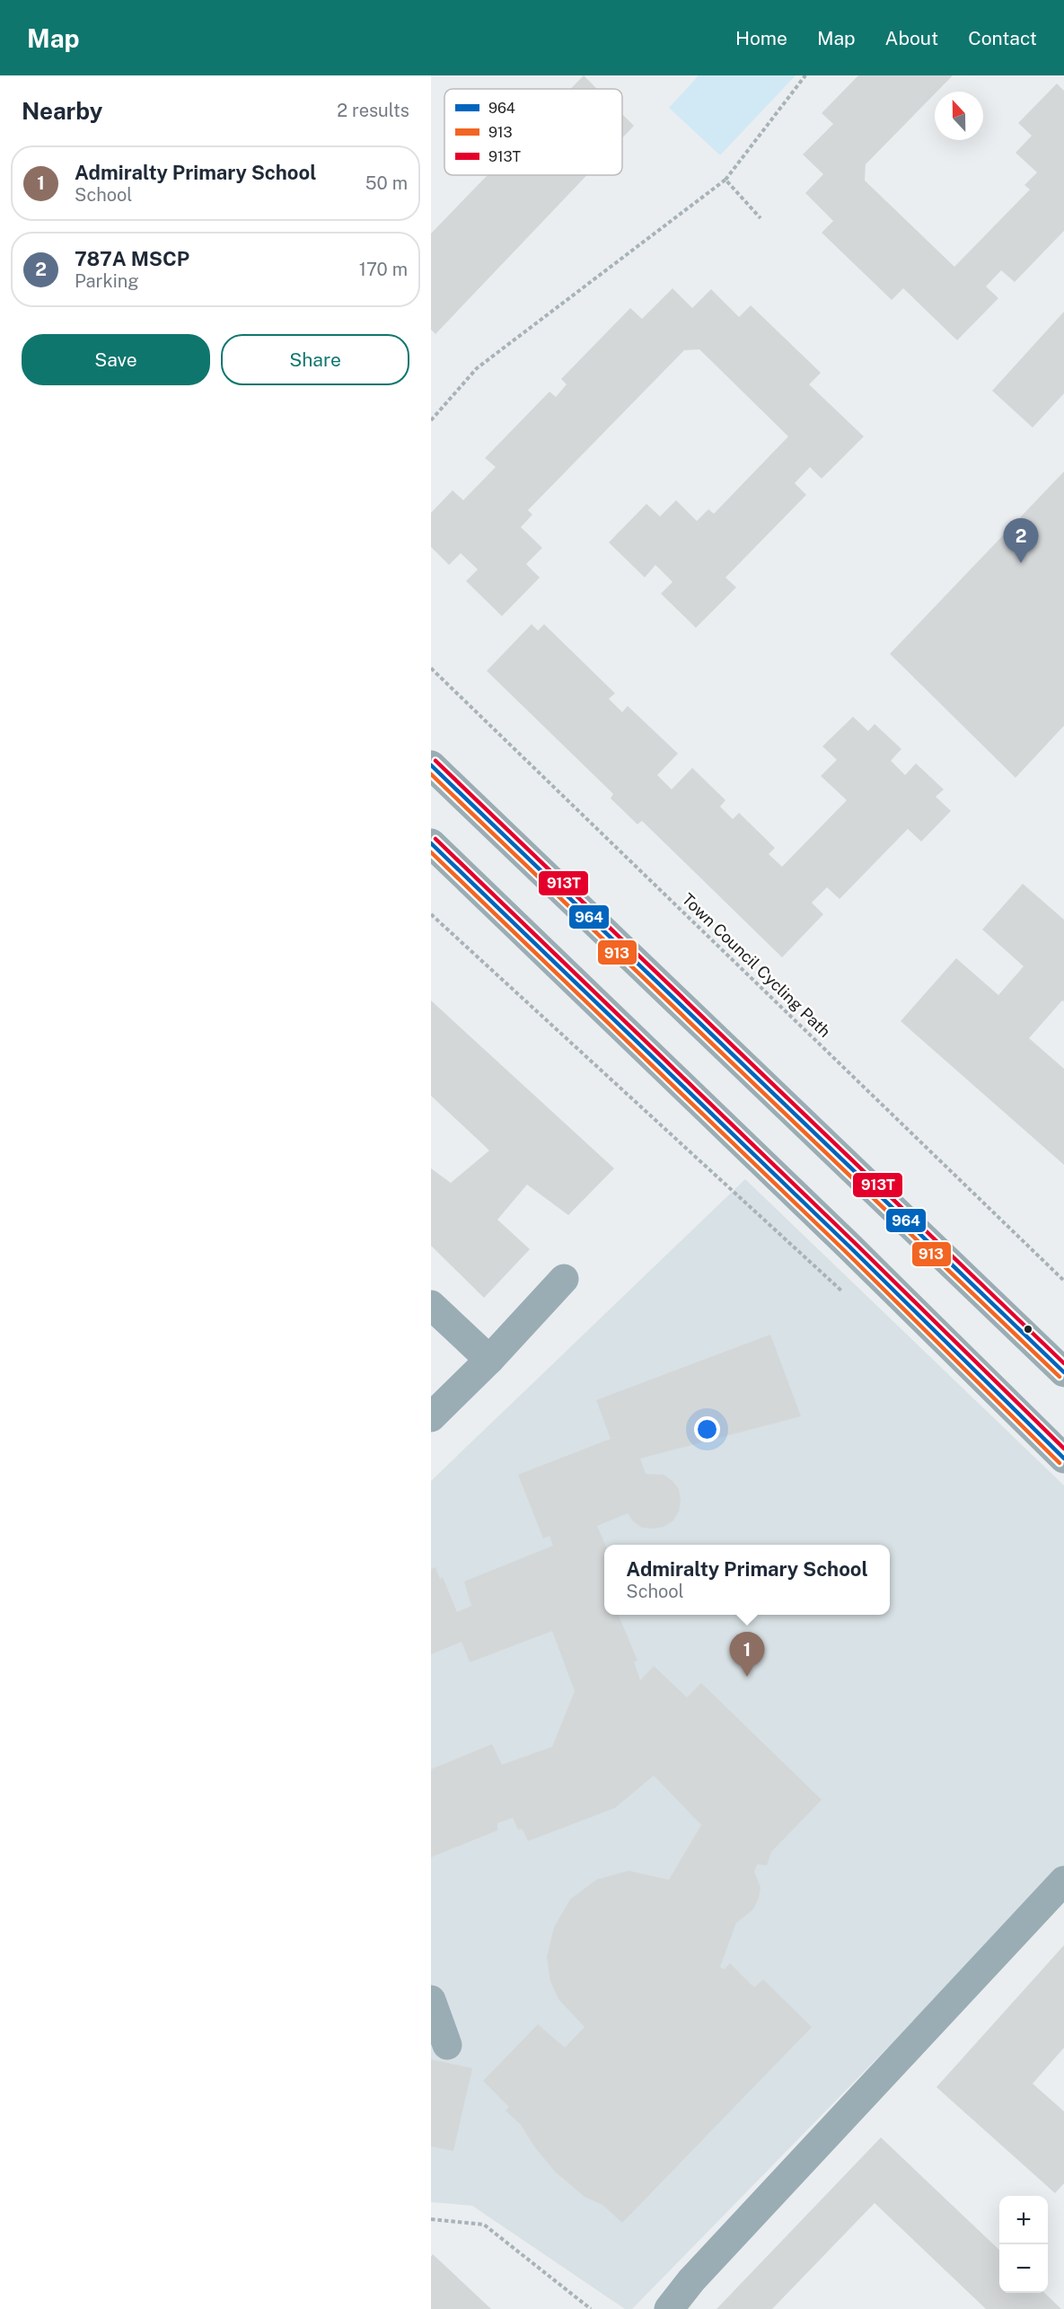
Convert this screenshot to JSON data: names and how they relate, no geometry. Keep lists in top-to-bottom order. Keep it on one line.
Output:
{"streets":{"path":["Town Council Cycling Path"]},"lines":["transit line 913T","transit line 964","transit line 913"],"legend":["964","913","913T"],"north":"top","page":{"header":"Map","nav":["Home","Map","About","Contact"],"heading":["Nearby","2 results"],"list":[{"mark":"1","name":"Admiralty Primary School","note":"School","value":"50 m"},{"mark":"2","name":"787A MSCP","note":"Parking","value":"170 m"}],"buttons":["Save","Share"],"pins":["2","1"],"popup":["Admiralty Primary School","School"],"map_buttons":["+","−"]}}
